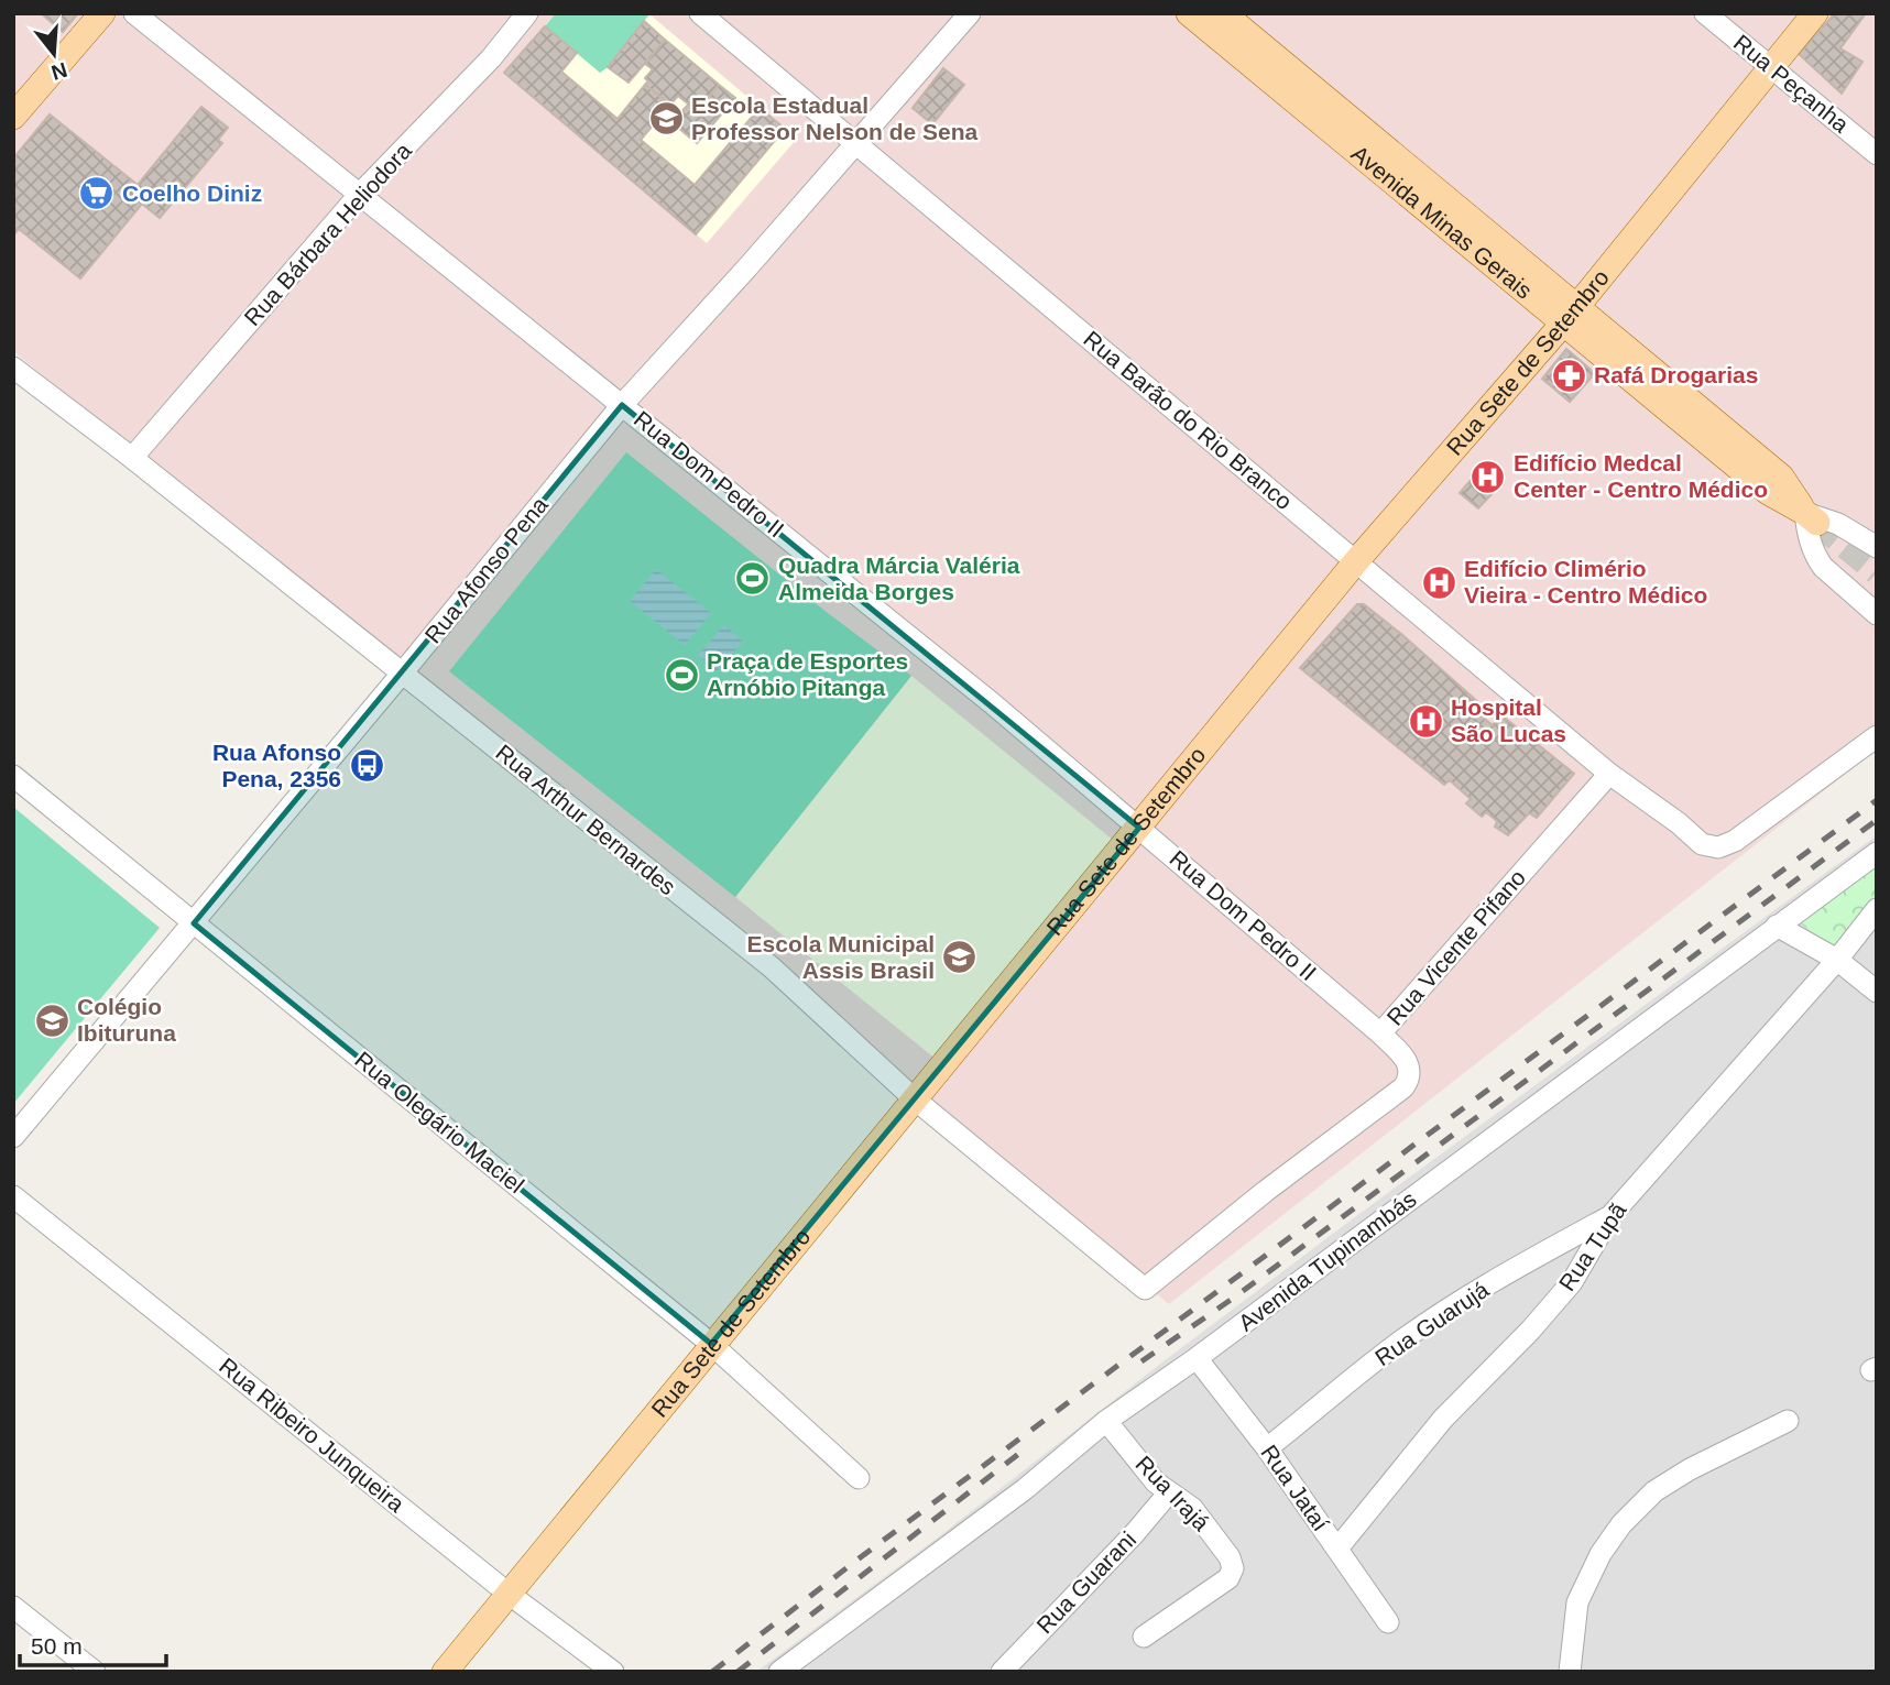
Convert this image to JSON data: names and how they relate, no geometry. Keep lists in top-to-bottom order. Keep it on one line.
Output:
{"streets":{"main road":["Avenida Minas Gerais","Rua Sete de Setembro"],"street":["Rua Peçanha","Rua Bárbara Heliodora","Rua Barão do Rio Branco","Rua Dom Pedro II","Rua Afonso Pena","Rua Arthur Bernardes","Rua Vicente Pifano","Rua Olegário Maciel","Rua Tupã","Avenida Tupinambás","Rua Guarujá","Rua Ribeiro Junqueira","Rua Jataí","Rua Irajá","Rua Guarani"]},"crossings":[["Rua Peçanha","Rua Sete de Setembro"],["Avenida Minas Gerais","Rua Sete de Setembro"],["Rua Bárbara Heliodora","Rua Dom Pedro II"],["Rua Bárbara Heliodora","Rua Arthur Bernardes"],["Rua Sete de Setembro","Rua Barão do Rio Branco"],["Rua Sete de Setembro","Rua Dom Pedro II"],["Rua Sete de Setembro","Rua Arthur Bernardes"],["Rua Sete de Setembro","Rua Olegário Maciel"],["Rua Sete de Setembro","Rua Ribeiro Junqueira"],["Rua Barão do Rio Branco","Rua Afonso Pena"],["Rua Barão do Rio Branco","Rua Vicente Pifano"],["Rua Dom Pedro II","Rua Afonso Pena"],["Rua Dom Pedro II","Rua Vicente Pifano"],["Rua Afonso Pena","Rua Arthur Bernardes"],["Rua Afonso Pena","Rua Olegário Maciel"],["Rua Arthur Bernardes","Rua Vicente Pifano"],["Rua Tupã","Rua Guarujá"],["Rua Tupã","Rua Jataí"],["Avenida Tupinambás","Rua Jataí"],["Avenida Tupinambás","Rua Irajá"],["Rua Guarujá","Rua Jataí"],["Rua Irajá","Rua Guarani"]],"places":{"school or university":["Escola Estadual Professor Nelson de Sena","Escola Municipal Assis Brasil","Colégio Ibituruna"],"supermarket":["Coelho Diniz"],"pharmacy":["Rafá Drogarias"],"hospital":["Edifício Medcal Center - Centro Médico","Edifício Climério Vieira - Centro Médico","Hospital São Lucas"],"sports":["Quadra Márcia Valéria Almeida Borges","Praça de Esportes Arnóbio Pitanga"],"bus stop":["Rua Afonso Pena, 2356"]},"scale_bar":"50 m","north":"bottom"}
